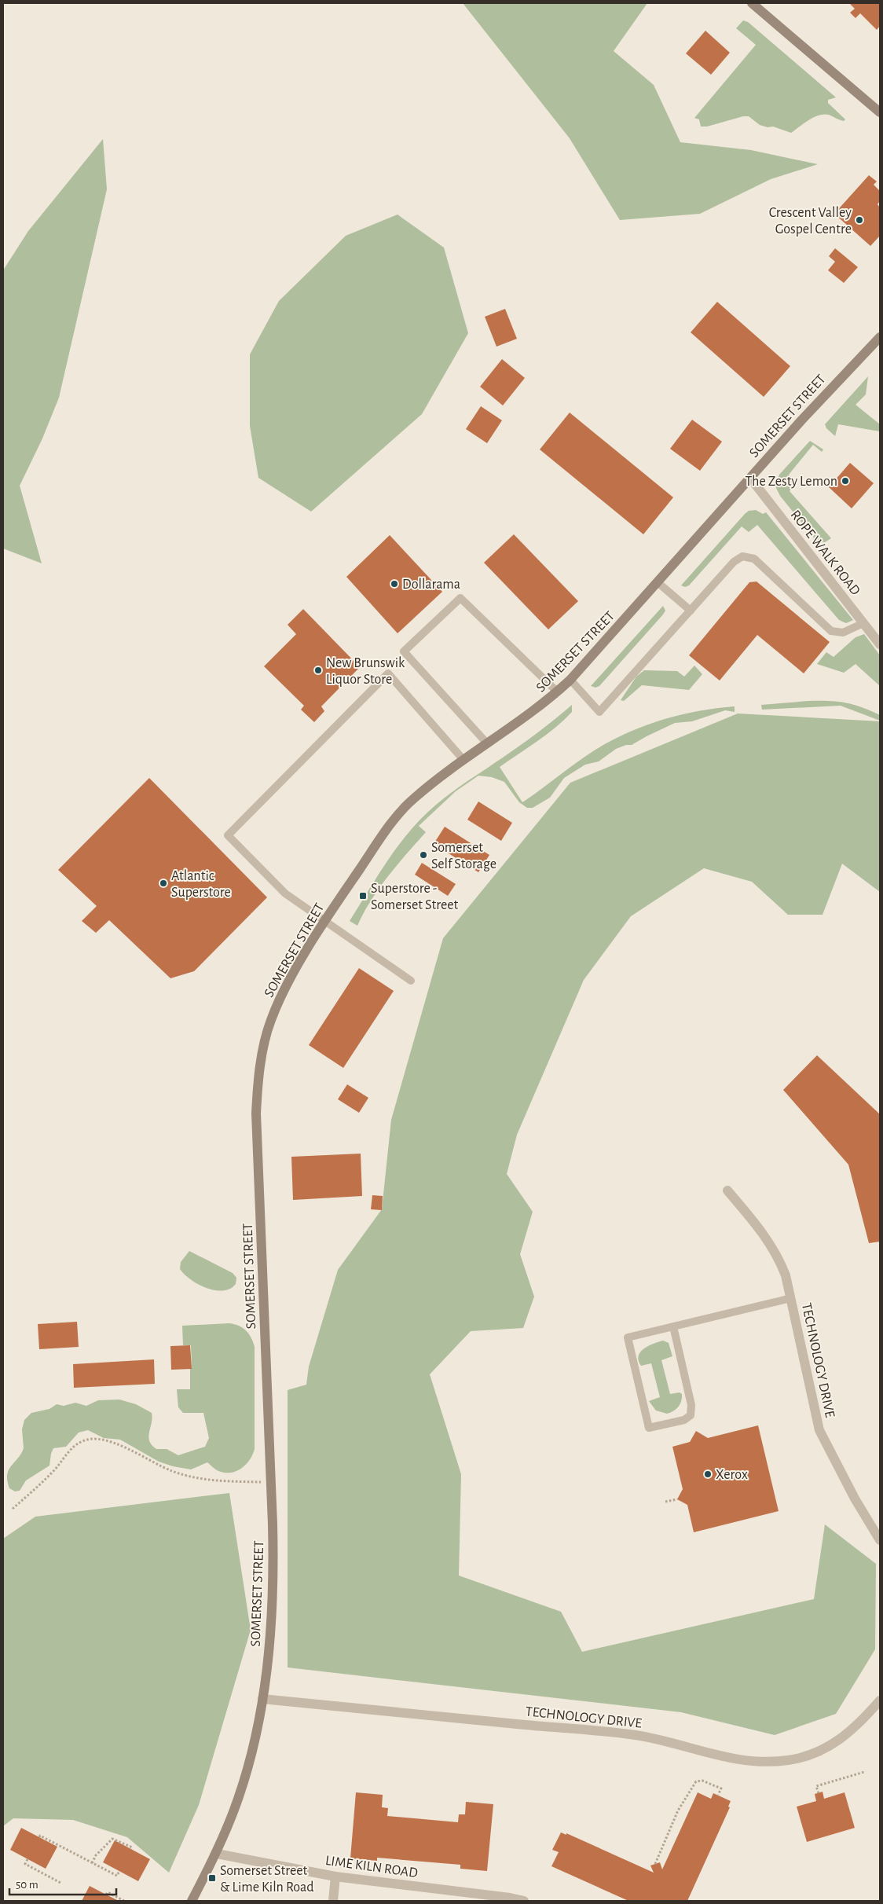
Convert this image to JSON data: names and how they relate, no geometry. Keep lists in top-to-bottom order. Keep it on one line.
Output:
{"streets":{"main road":["SOMERSET STREET"],"street":["ROPE WALK ROAD","TECHNOLOGY DRIVE","LIME KILN ROAD"]},"crossings":[["SOMERSET STREET","ROPE WALK ROAD"],["SOMERSET STREET","TECHNOLOGY DRIVE"],["SOMERSET STREET","LIME KILN ROAD"]],"places":{"other":["Crescent Valley Gospel Centre","The Zesty Lemon","Dollarama","New Brunswik Liquor Store","Somerset Self Storage","Atlantic Superstore","Xerox"],"transit":["Superstore - Somerset Street","Somerset Street & Lime Kiln Road"]},"scale_bar":"50 m"}
